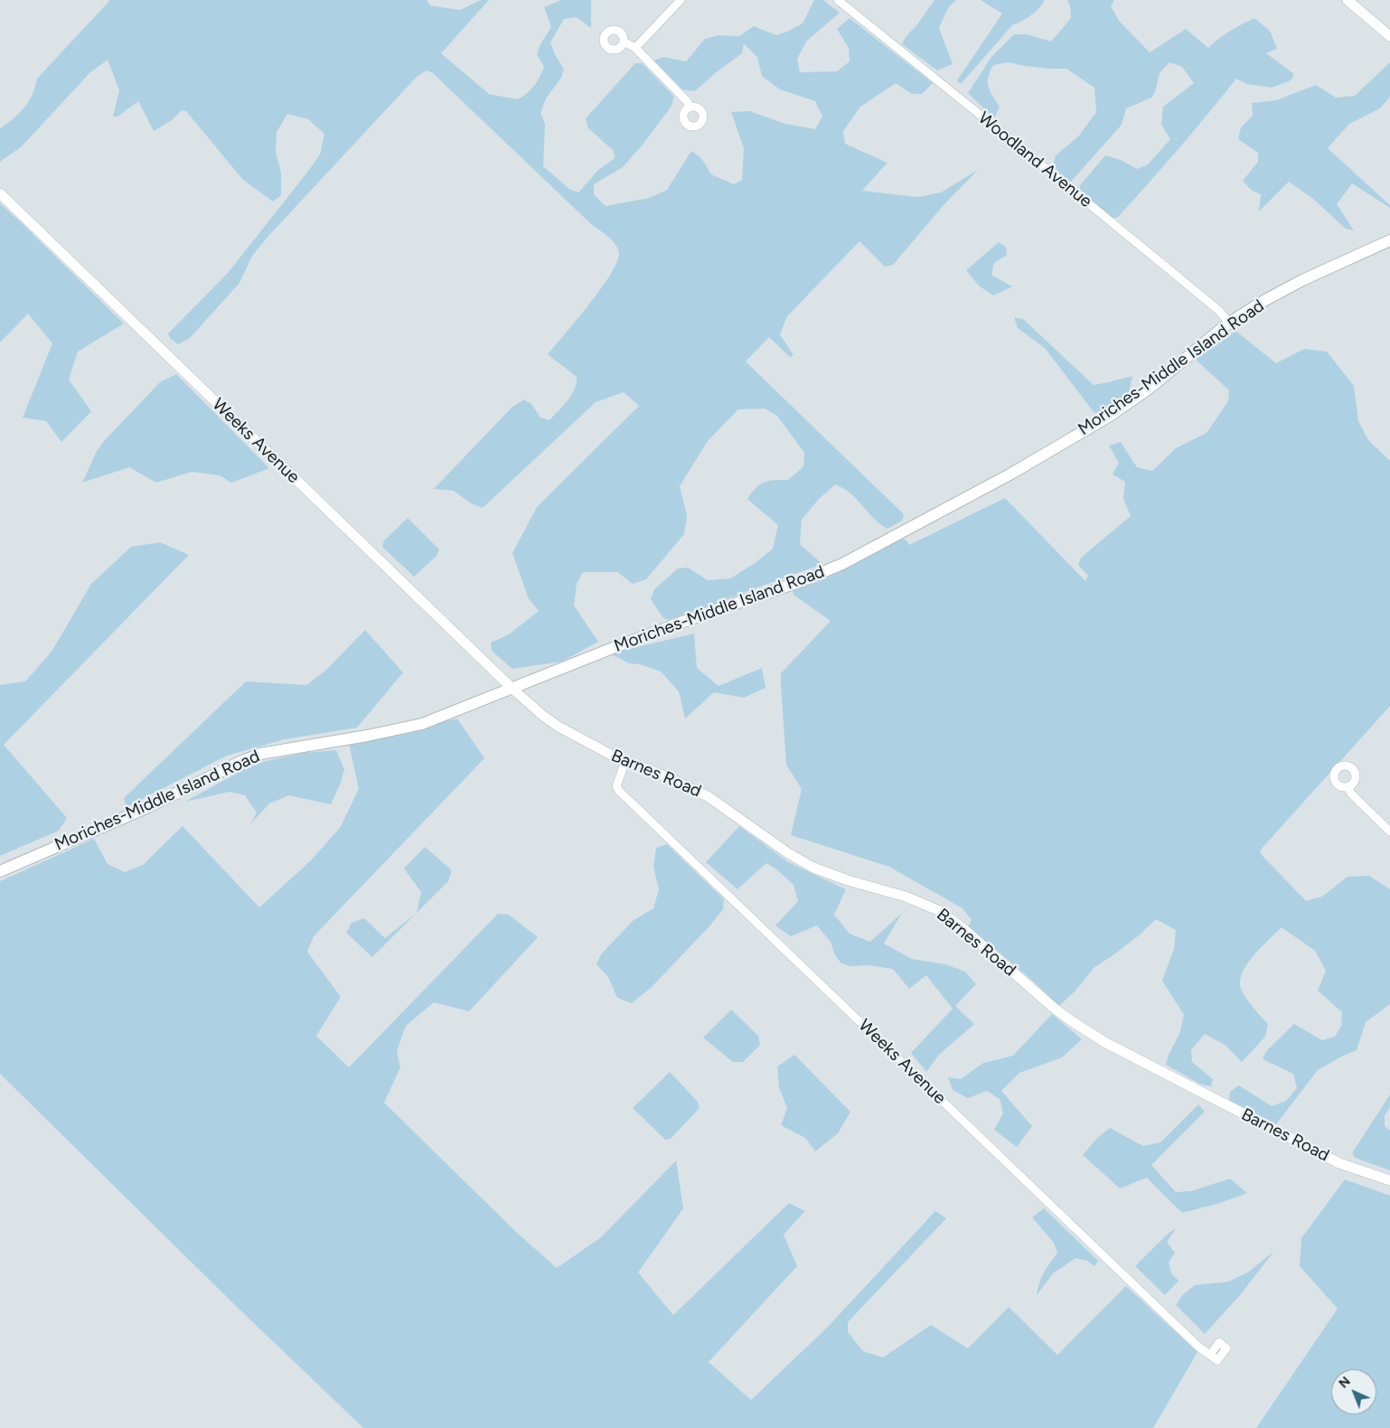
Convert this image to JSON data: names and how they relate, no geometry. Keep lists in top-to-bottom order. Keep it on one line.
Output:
{"streets":{"main road":["Moriches-Middle Island Road"],"street":["Woodland Avenue","Weeks Avenue","Barnes Road"]},"crossings":[["Woodland Avenue","Moriches-Middle Island Road"],["Moriches-Middle Island Road","Weeks Avenue"],["Moriches-Middle Island Road","Barnes Road"],["Weeks Avenue","Barnes Road"]],"north":"top left"}
